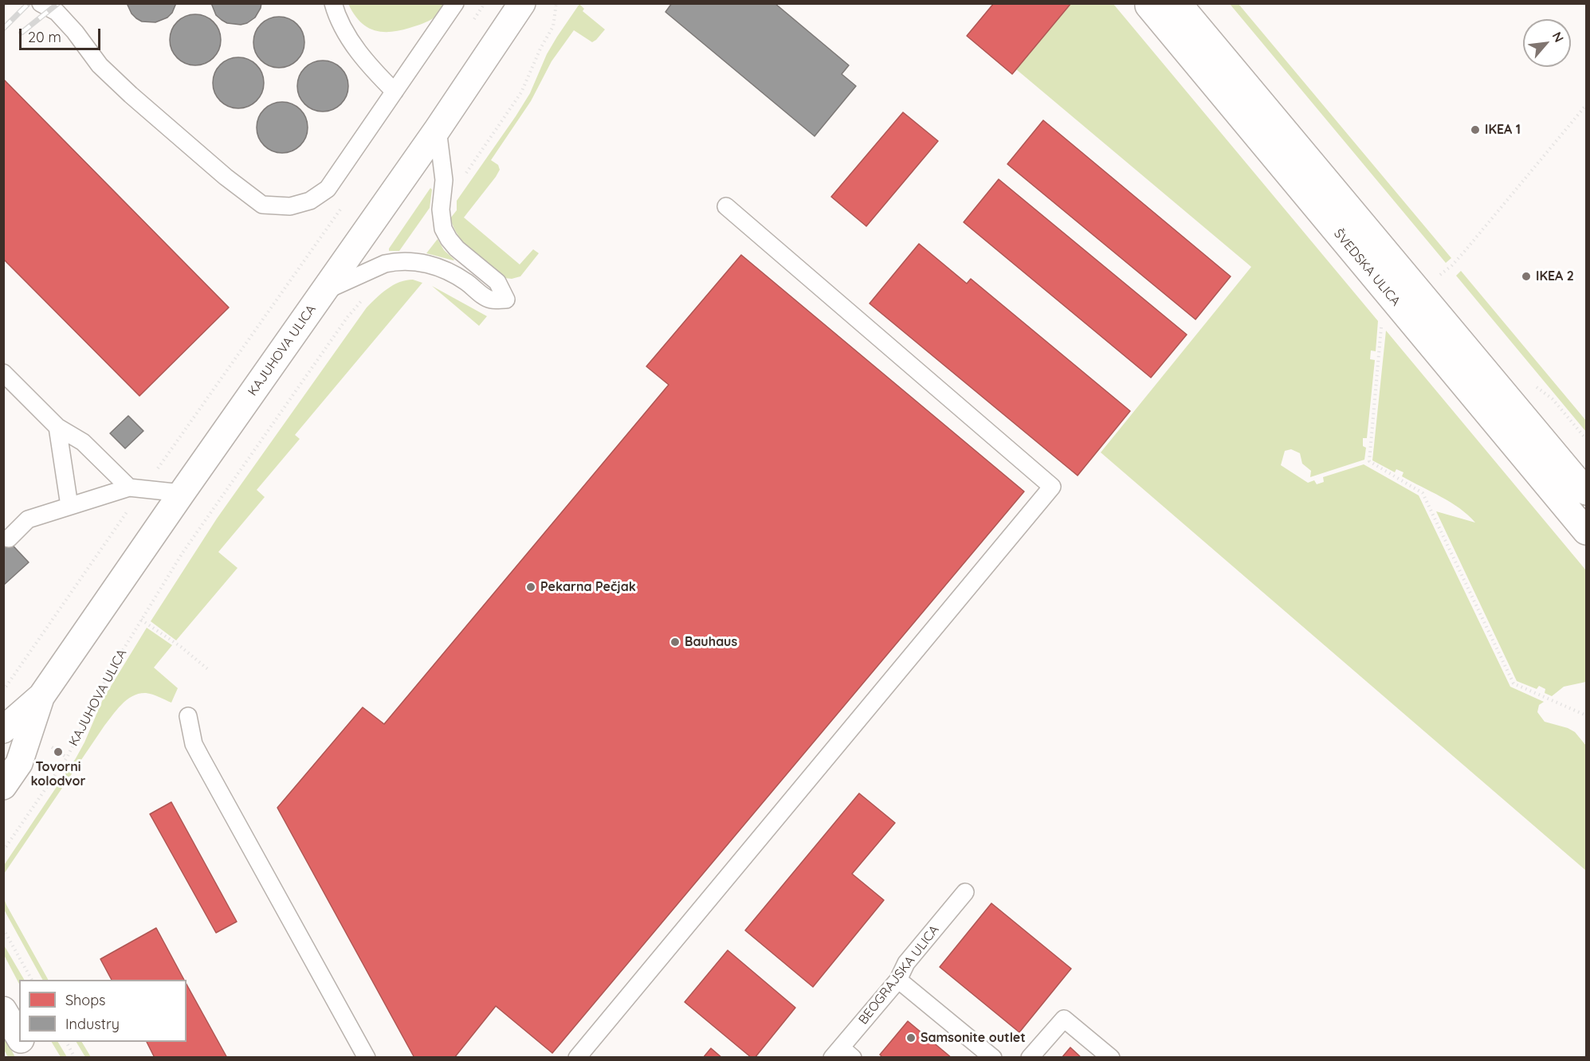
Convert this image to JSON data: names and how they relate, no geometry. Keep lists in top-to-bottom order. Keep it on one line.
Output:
{"streets":{"street":["ŠVEDSKA ULICA","KAJUHOVA ULICA"],"lane":["BEOGRAJSKA ULICA"]},"places":["IKEA 1","IKEA 2","Pekarna Pečjak","Bauhaus","Tovorni kolodvor","Samsonite outlet"],"legend":["Shops","Industry"],"scale_bar":"20 m","north":"top right"}
